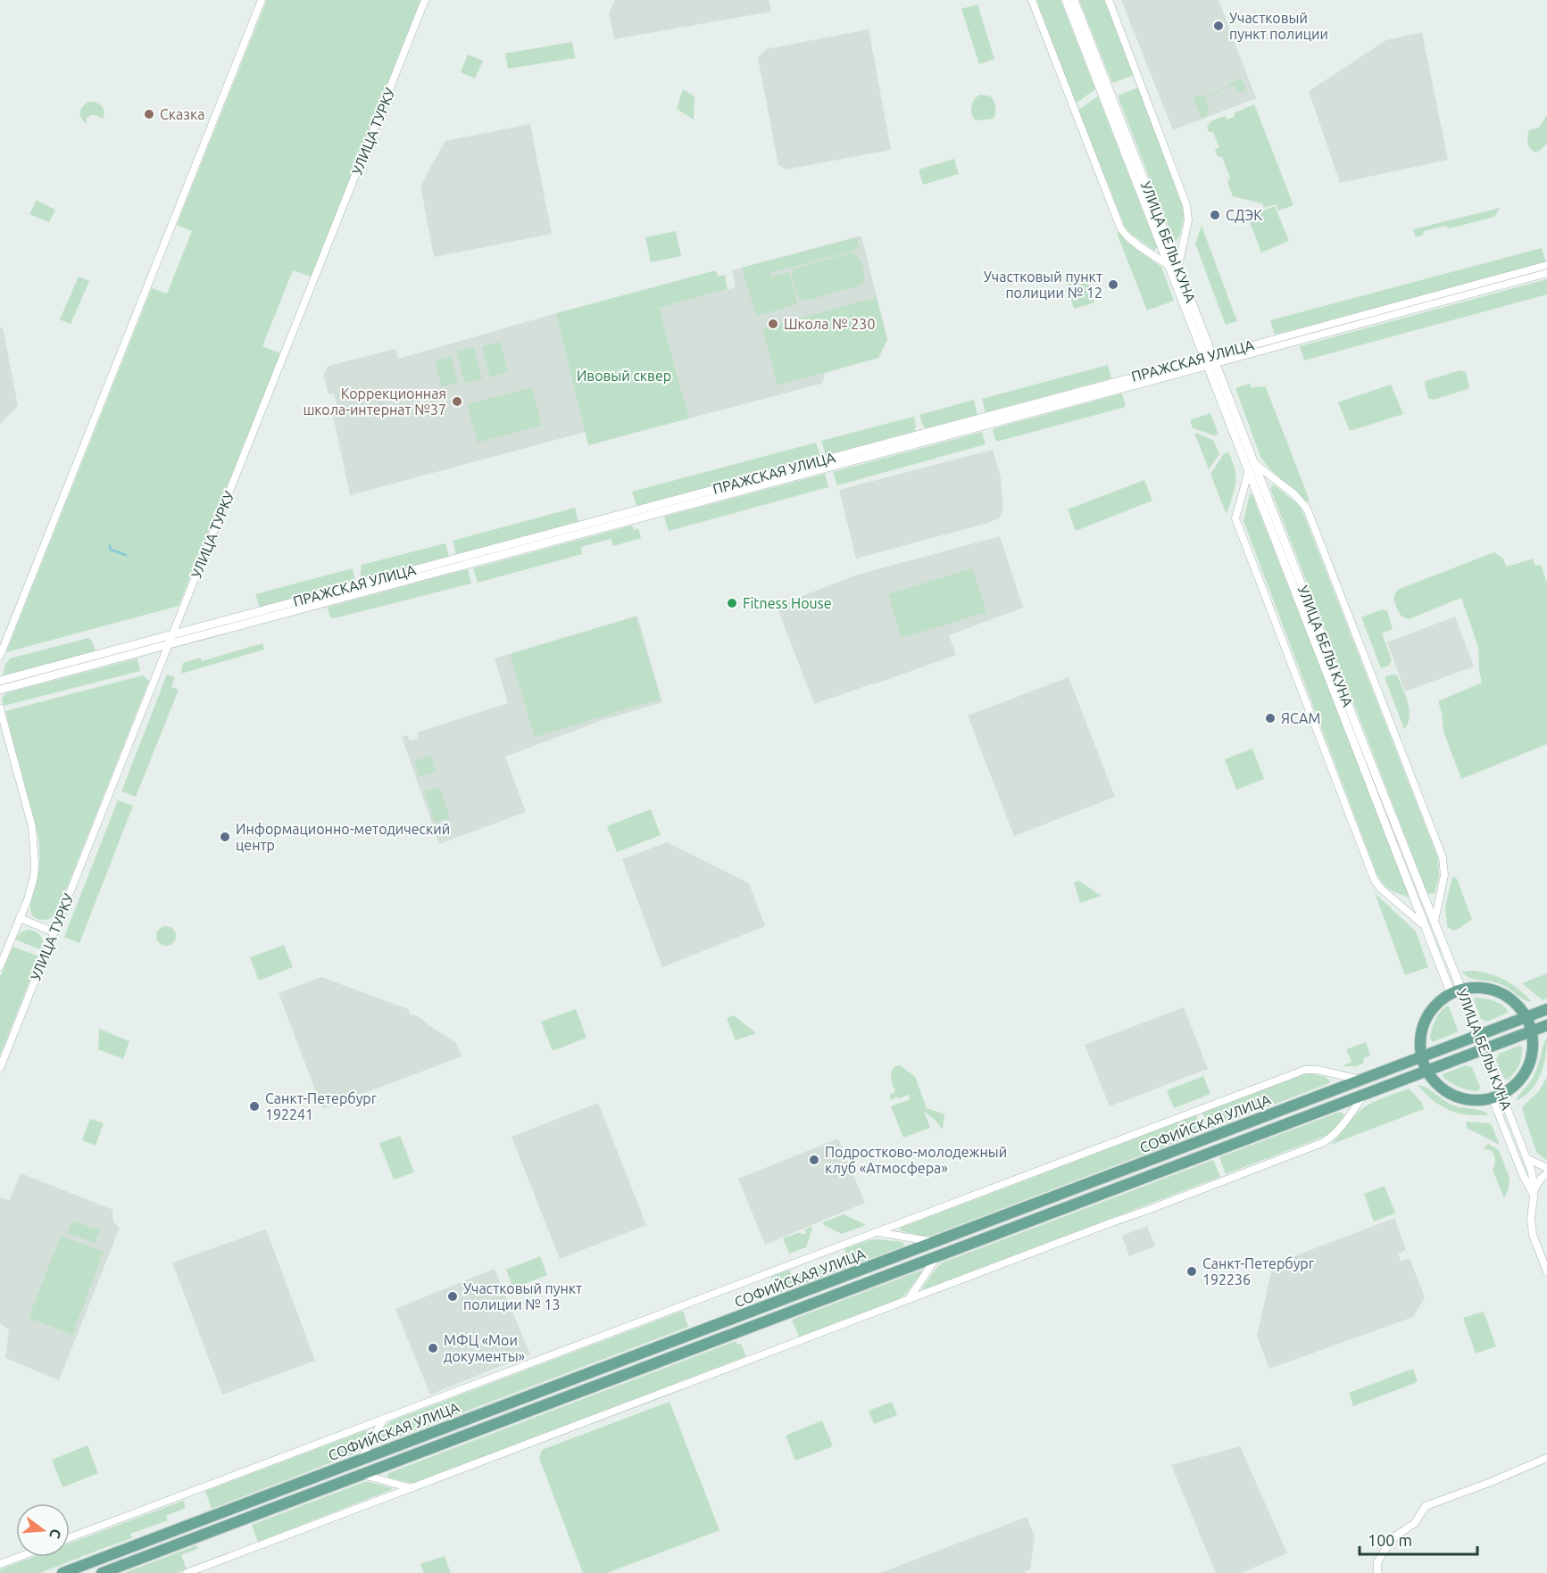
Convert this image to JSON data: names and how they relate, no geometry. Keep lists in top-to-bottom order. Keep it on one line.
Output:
{"streets":{"main road":["СОФИЙСКАЯ УЛИЦА"],"street":["УЛИЦА ТУРКУ","УЛИЦА БЕЛЫ КУНА","ПРАЖСКАЯ УЛИЦА"]},"crossings":[["УЛИЦА ТУРКУ","ПРАЖСКАЯ УЛИЦА"],["УЛИЦА БЕЛЫ КУНА","ПРАЖСКАЯ УЛИЦА"],["УЛИЦА БЕЛЫ КУНА","СОФИЙСКАЯ УЛИЦА"]],"parks":["Ивовый сквер"],"places":["Участковый пункт полиции","Сказка","СДЭК","Участковый пункт полиции № 12","Школа № 230","Коррекционная школа-интернат №37","Fitness House","ЯСАМ","Информационно-методический центр","Санкт-Петербург 192241","Подростково-молодежный клуб «Атмосфера»","Санкт-Петербург 192236","Участковый пункт полиции № 13","МФЦ «Мои документы»"],"scale_bar":"100 m","north":"right"}
